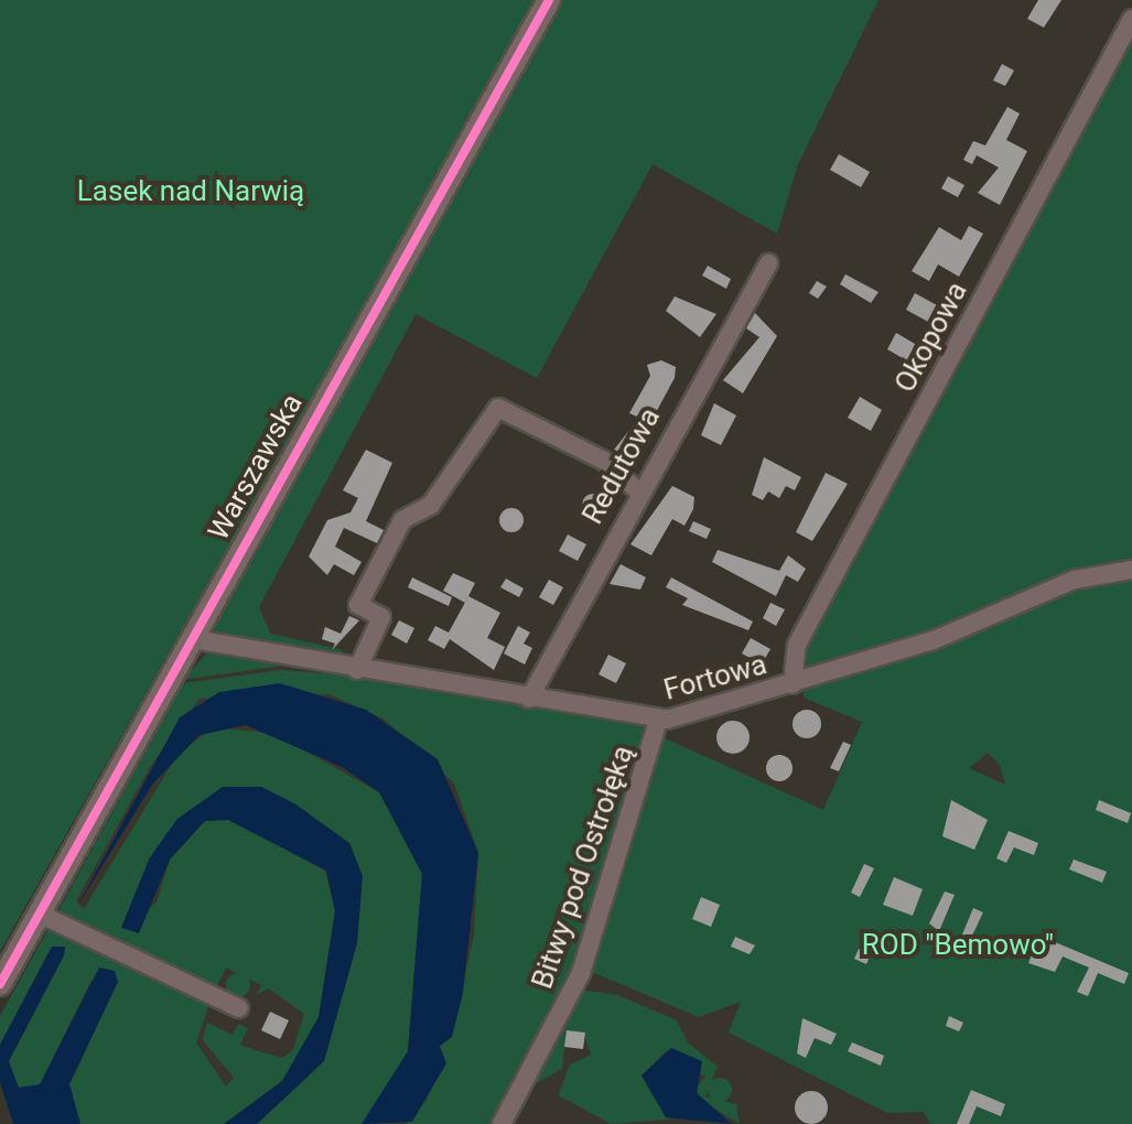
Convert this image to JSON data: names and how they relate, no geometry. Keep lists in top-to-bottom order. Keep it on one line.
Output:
{"streets":{"main road":["Warszawska"],"street":["Okopowa","Redutowa","Fortowa","Bitwy pod Ostrołęką"]},"crossings":[["Okopowa","Fortowa"],["Redutowa","Fortowa"],["Warszawska","Fortowa"],["Fortowa","Bitwy pod Ostrołęką"]],"parks":["Lasek nad Narwią","ROD \"Bemowo\""]}
